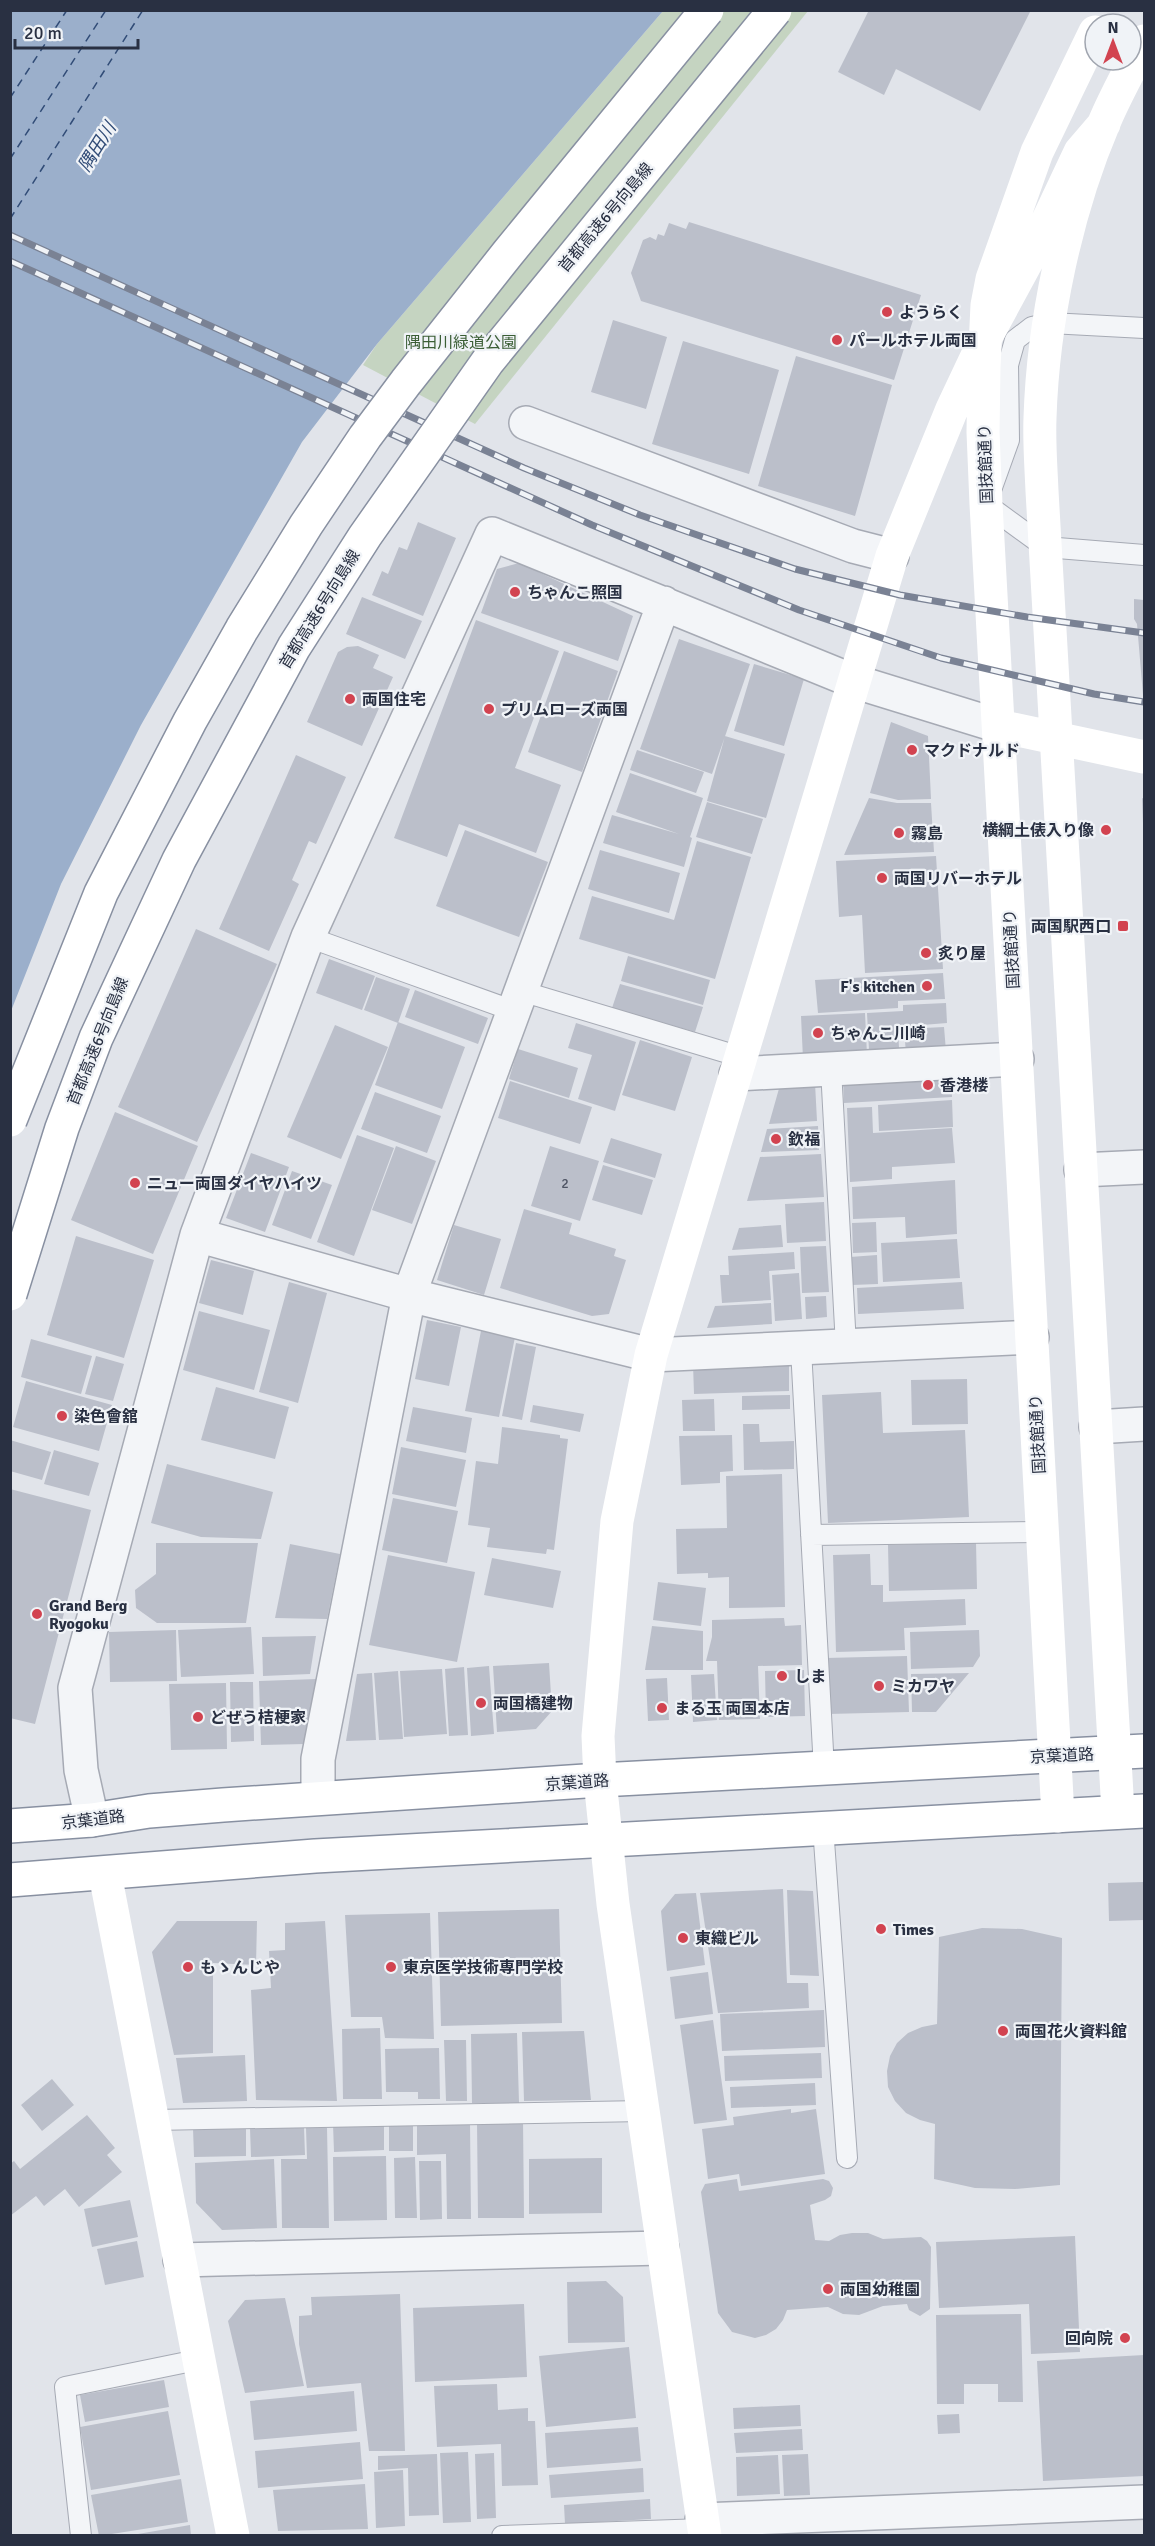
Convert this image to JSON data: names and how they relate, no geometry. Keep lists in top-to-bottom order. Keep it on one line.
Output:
{"streets":{"main road":["首都高速6号向島線","国技館通り","京葉道路"]},"crossings":[["国技館通り","京葉道路"]],"water":["隅田川"],"parks":["隅田川緑道公園"],"places":{"other":["ようらく","パールホテル両国","ちゃんこ照国","両国住宅","プリムローズ両国","マクドナルド","横綱土俵入り像","霧島","両国リバーホテル","炙り屋","F's kitchen","ちゃんこ川崎","香港楼","欽福","ニュー両国ダイヤハイツ","染色會舘","Grand Berg Ryogoku","しま","ミカワヤ","両国橋建物","まる玉 両国本店","どぜう桔梗家","Times","東織ビル","もゝんじや","東京医学技術専門学校","両国花火資料館","両国幼稚園","回向院"],"transit":["両国駅西口"]},"house_numbers":["2"],"scale_bar":"20 m","north":"top"}
